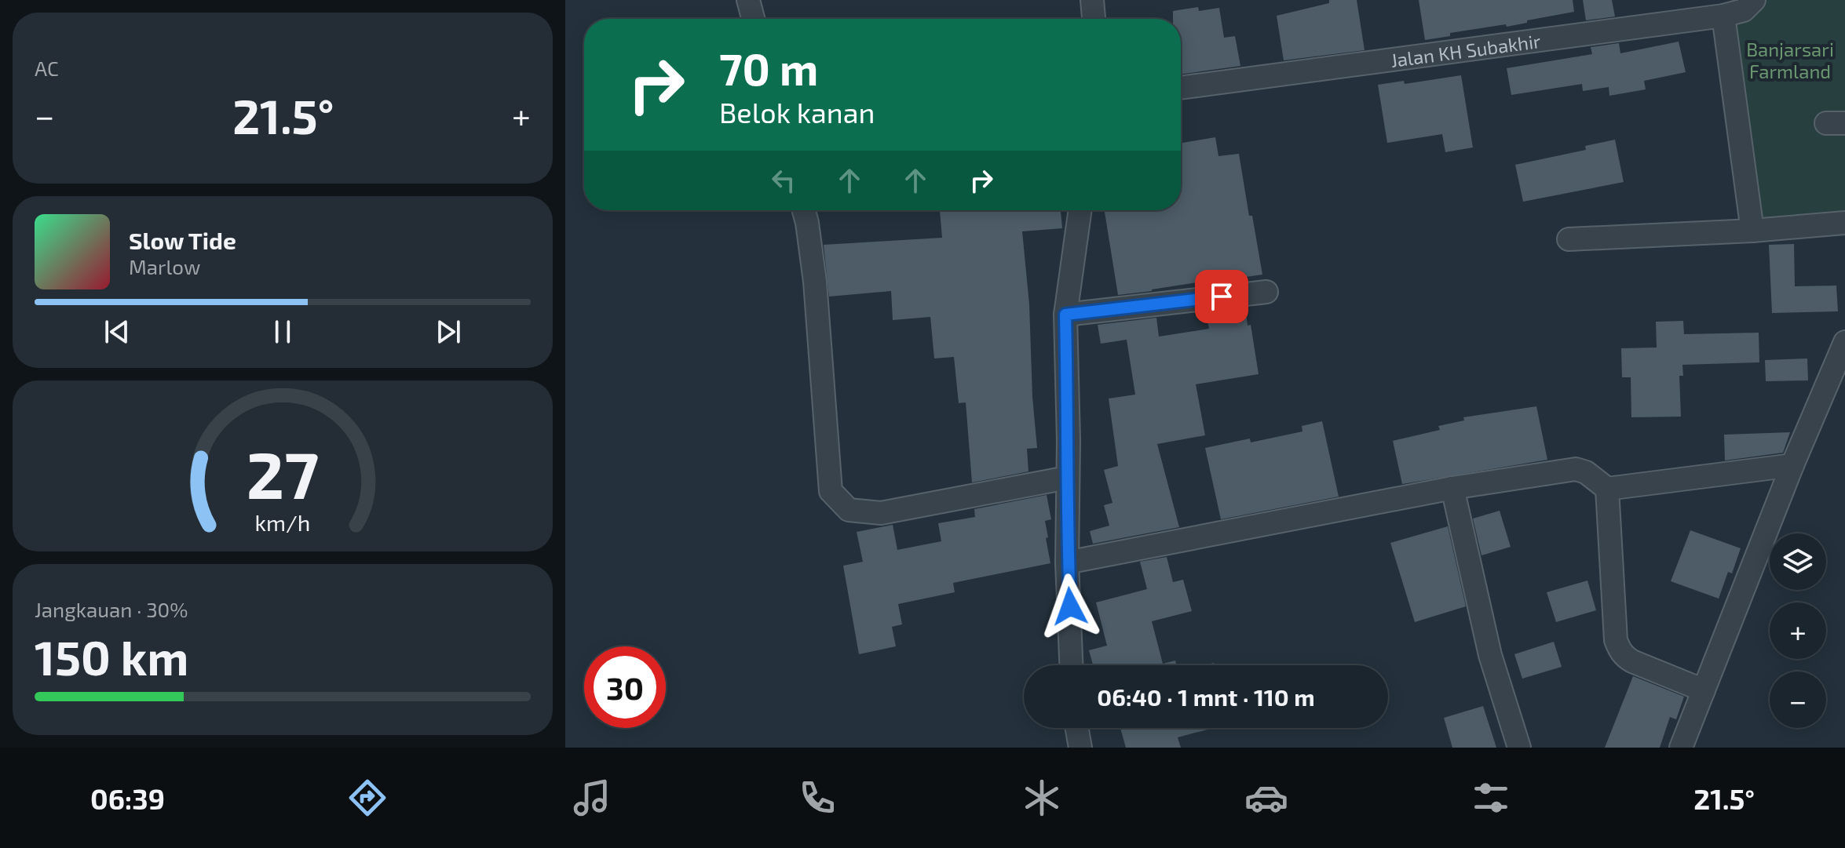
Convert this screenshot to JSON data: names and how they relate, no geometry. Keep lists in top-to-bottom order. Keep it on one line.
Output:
{"streets":{"street":["Jalan KH Subakhir"]},"parks":["Banjarsari Farmland"],"page":{"tile":["AC",["Jangkauan · 30%","150 km"]],"turn":["70 m","Belok kanan"],"heat":["−","21.5°","+"],"song":["Slow Tide","Marlow"],"map_buttons":["+","−"],"limit":"30","trip":"06:40 · 1 mnt · 110 m","tabs":["06:39","21.5°"],"gauge":["27","km/h"]}}
